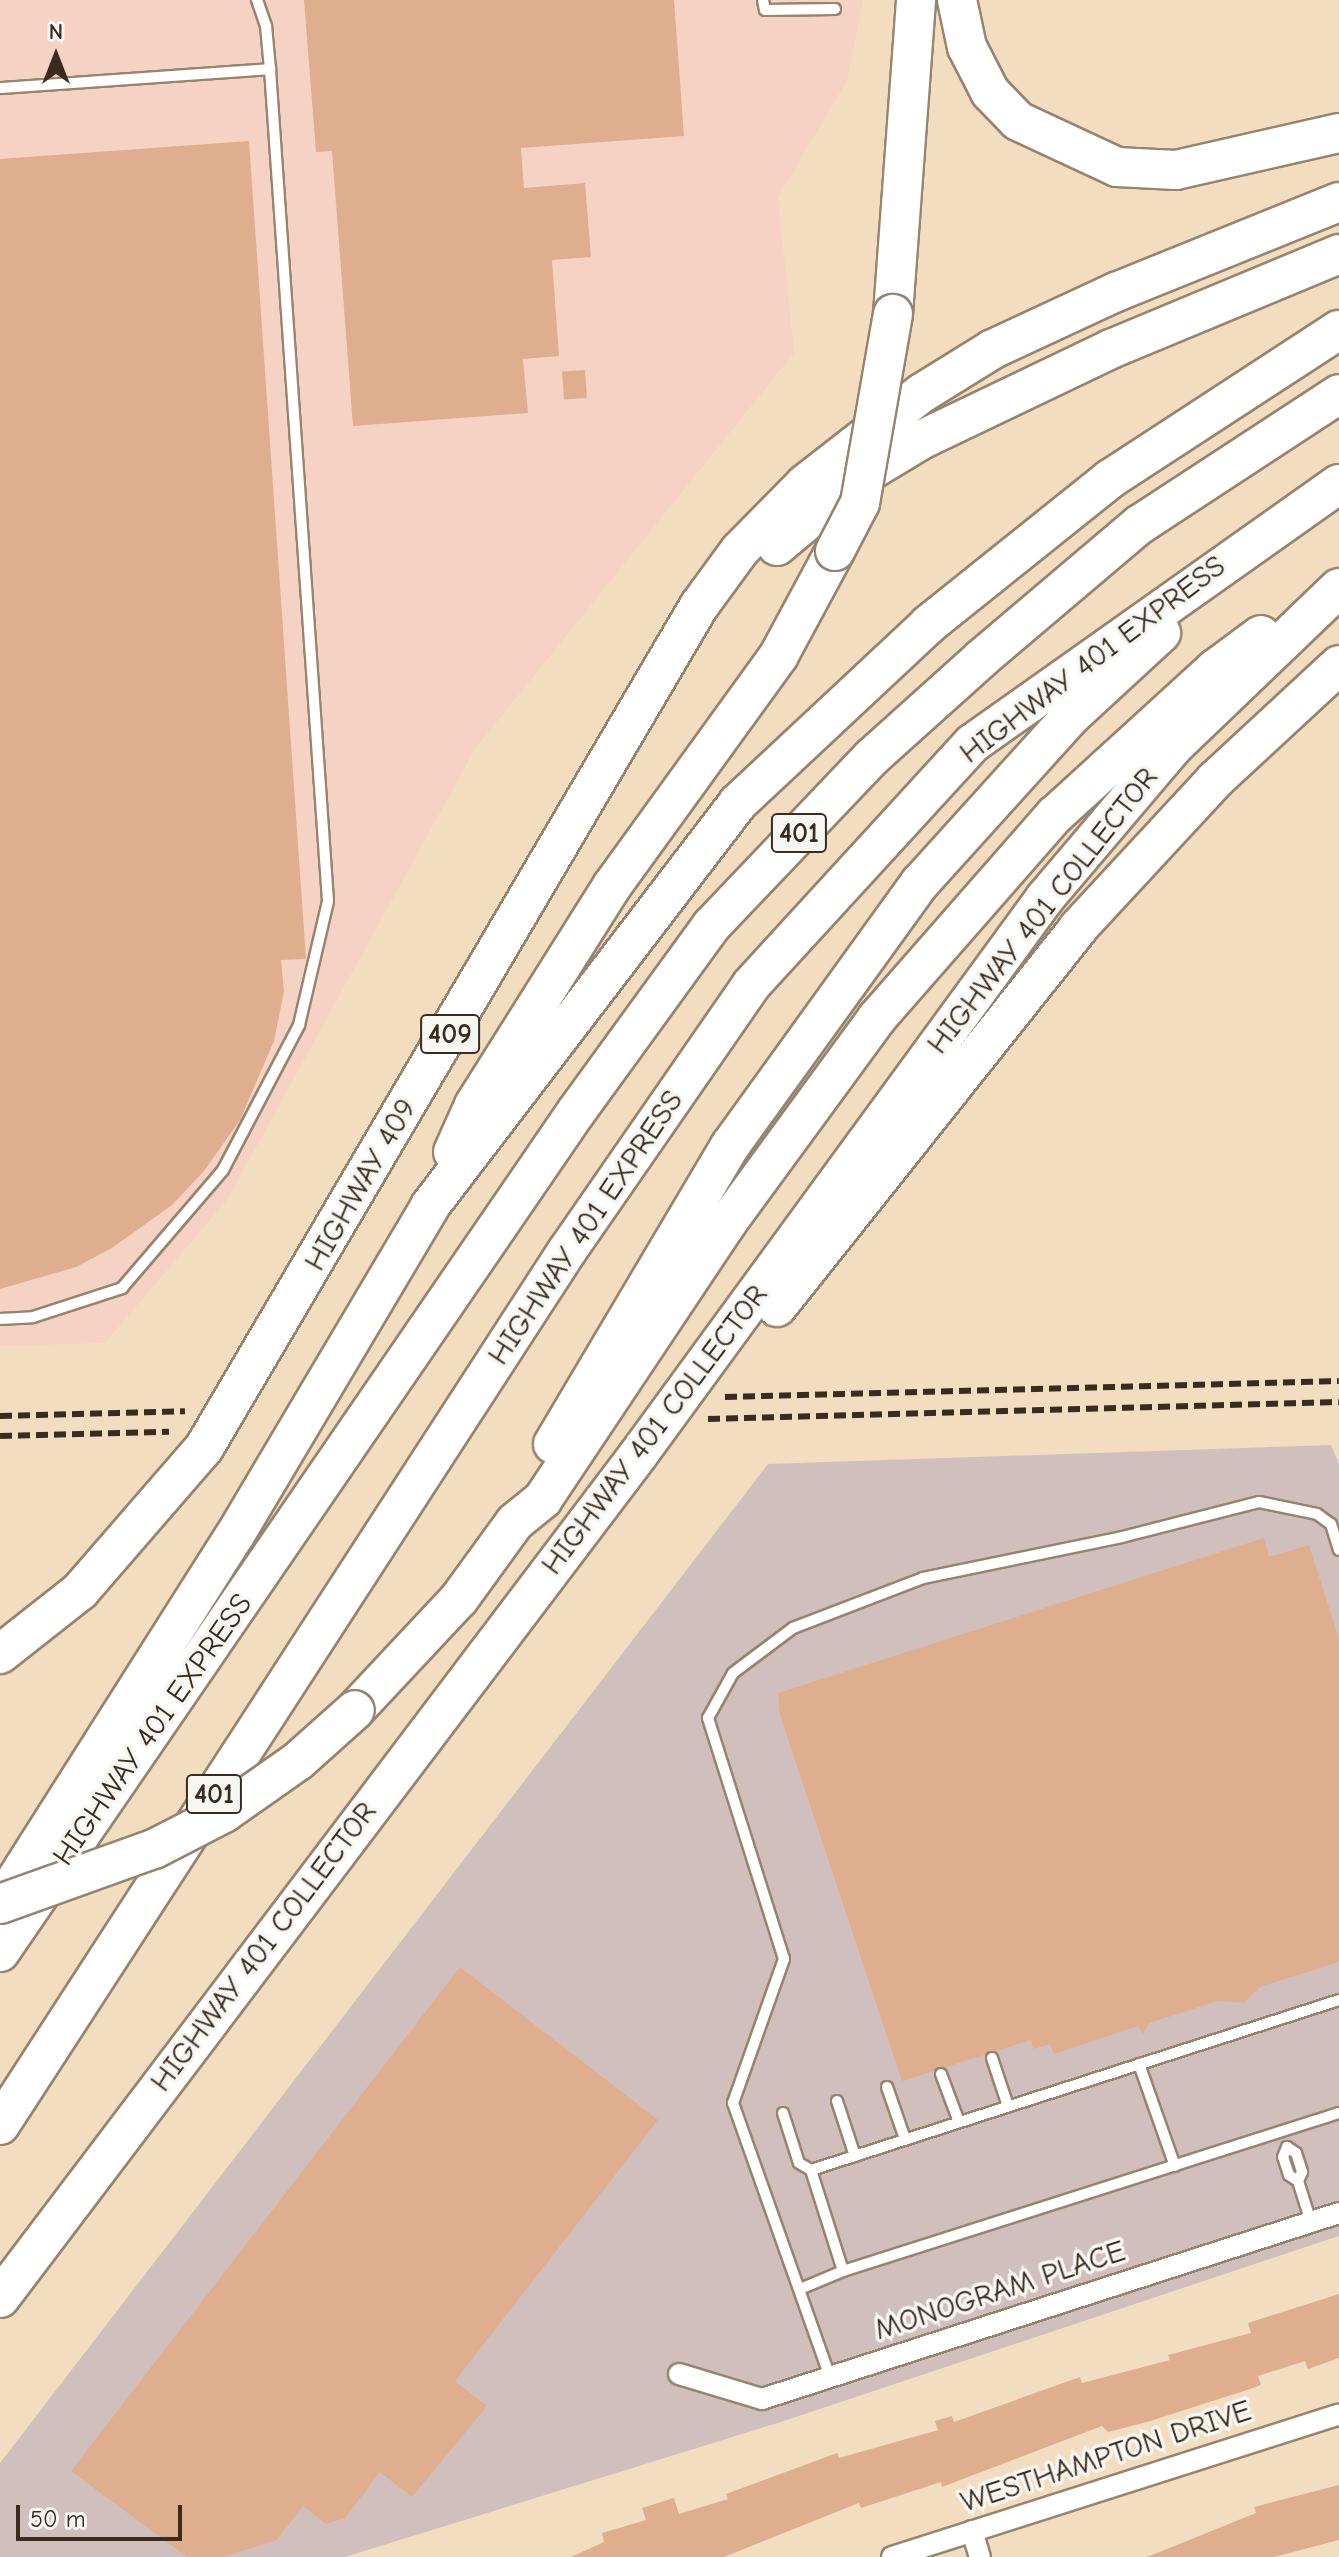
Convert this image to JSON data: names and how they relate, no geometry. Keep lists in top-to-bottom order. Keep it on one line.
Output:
{"streets":{"highway":["HIGHWAY 401 EXPRESS","401","HIGHWAY 401 COLLECTOR","409","HIGHWAY 409"],"street":["MONOGRAM PLACE","WESTHAMPTON DRIVE"]},"scale_bar":"50 m","north":"top"}
